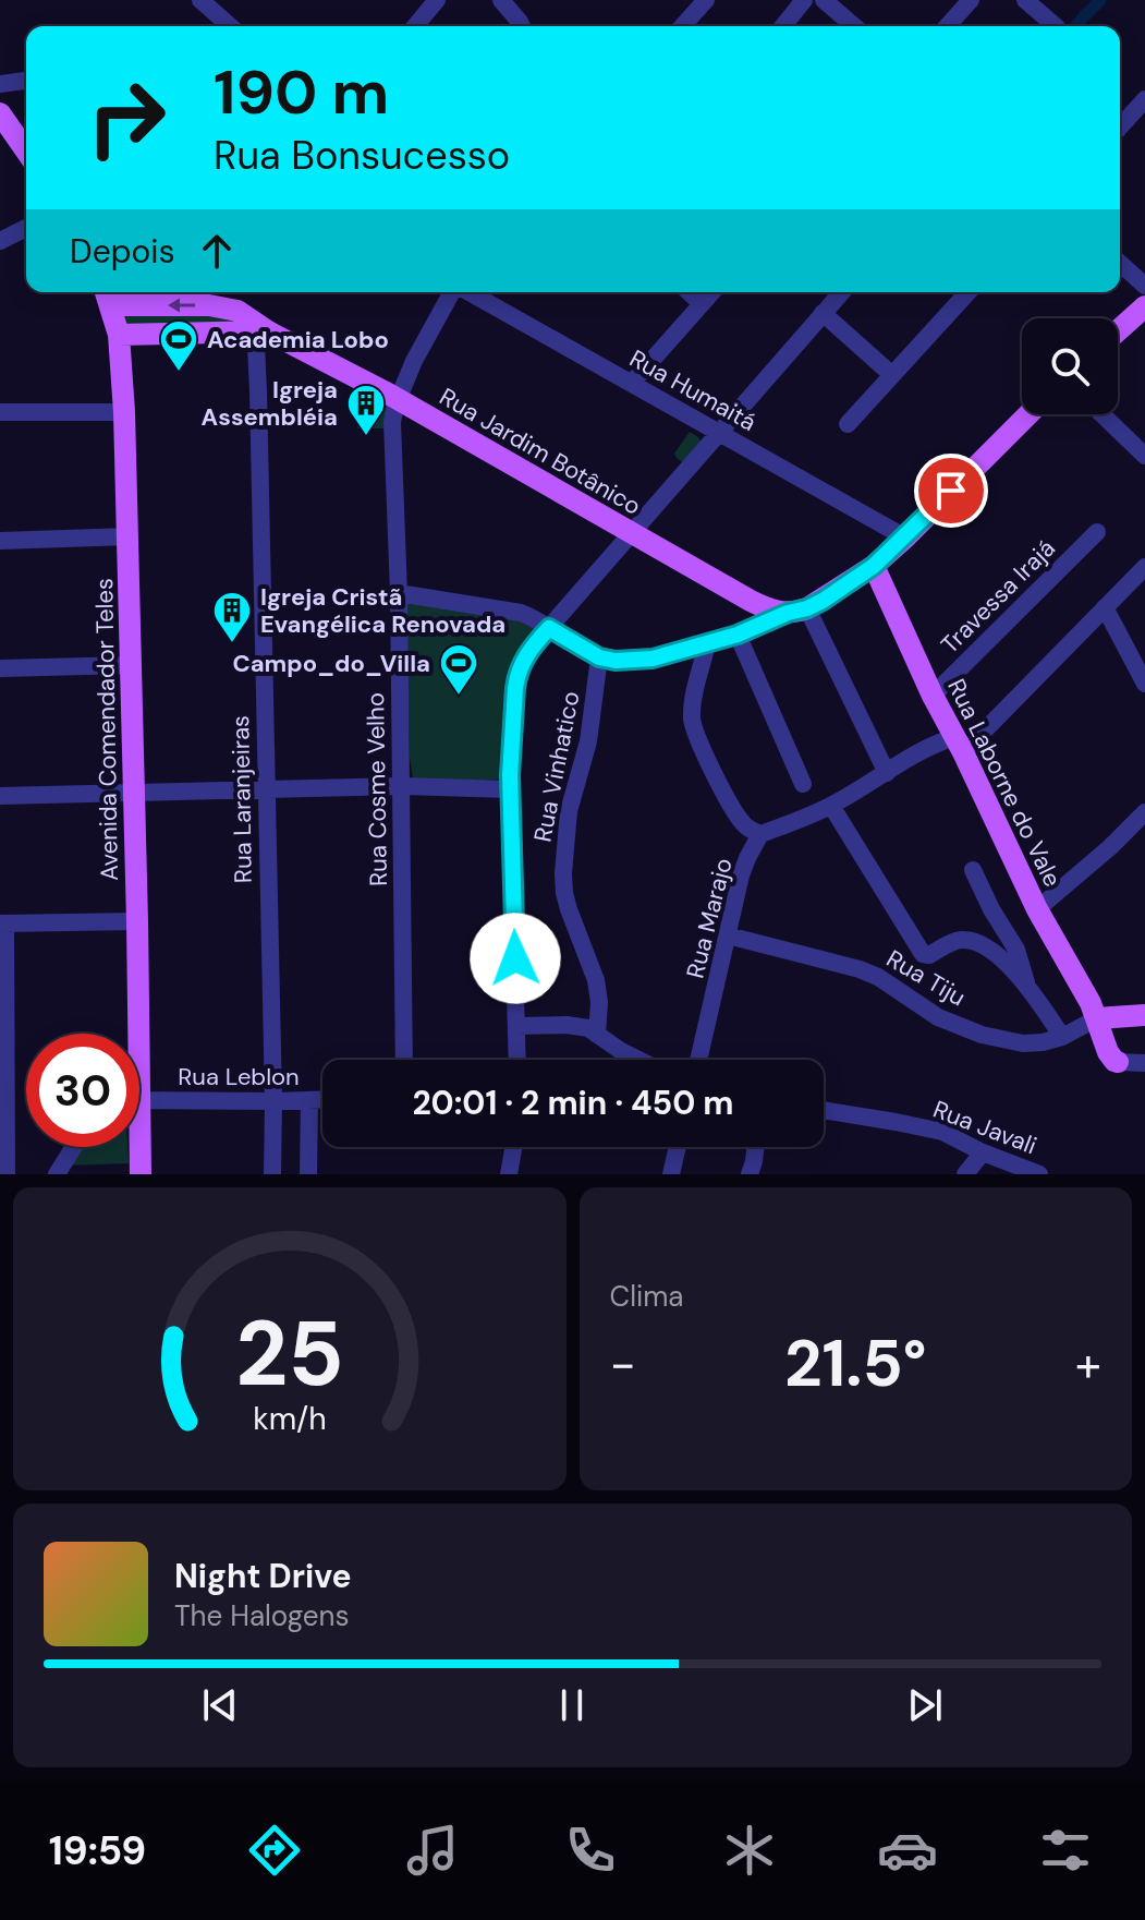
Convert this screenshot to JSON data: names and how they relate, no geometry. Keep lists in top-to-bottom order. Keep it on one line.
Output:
{"streets":{"main road":["Rua Jardim Botânico","Avenida Comendador Teles","Rua Laborne do Vale"],"street":["Rua Humaitá","Travessa Irajá","Rua Vinhatico","Rua Cosme Velho","Rua Laranjeiras","Rua Marajo","Rua Tiju","Rua Leblon","Rua Javali"]},"crossings":[["Rua Jardim Botânico","Avenida Comendador Teles"],["Rua Jardim Botânico","Rua Cosme Velho"],["Rua Jardim Botânico","Rua Laranjeiras"],["Travessa Irajá","Rua Laborne do Vale"],["Rua Laborne do Vale","Rua Tiju"],["Rua Laranjeiras","Rua Leblon"],["Rua Marajo","Rua Tiju"]],"places":{"sports":["Academia Lobo","Campo_do_Villa"],"building":["Igreja Assembléia","Igreja Cristã Evangélica Renovada"]},"page":{"turn":["190 m","Rua Bonsucesso"],"then":"Depois","limit":"30","trip":"20:01 · 2 min · 450 m","tile":"Clima","heat":["−","21.5°","+"],"song":["Night Drive","The Halogens"],"tabs":"19:59","gauge":["25","km/h"]}}
